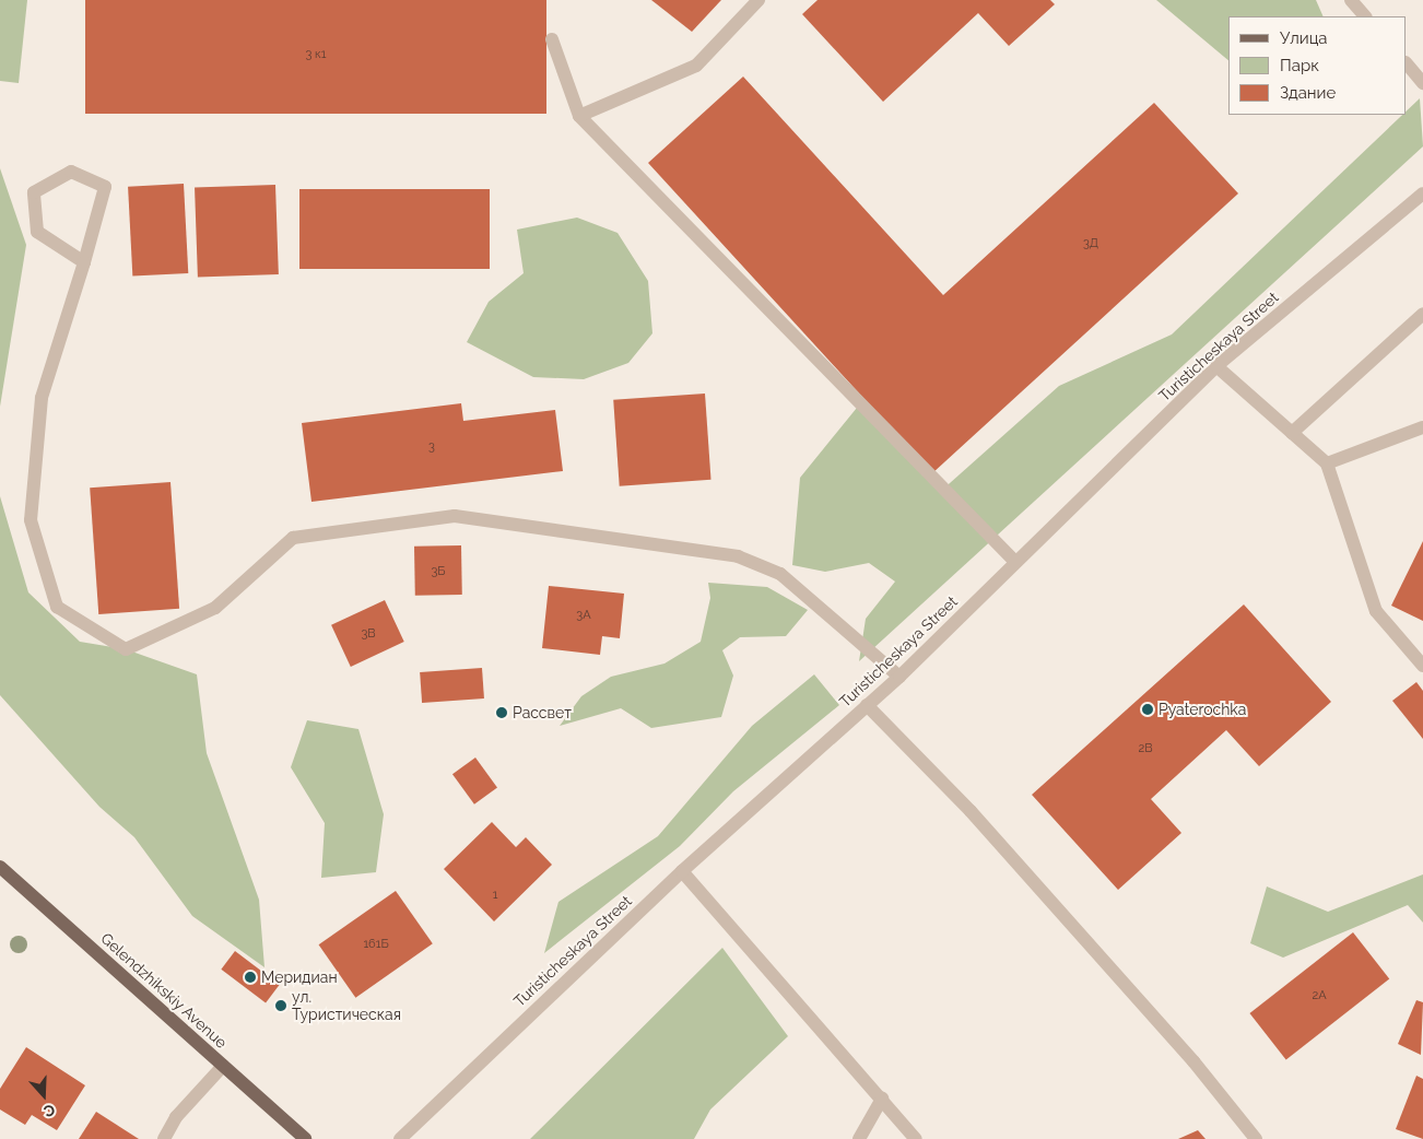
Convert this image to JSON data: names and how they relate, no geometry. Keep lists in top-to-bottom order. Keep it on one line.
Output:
{"streets":{"main road":["Gelendzhikskiy Avenue"],"street":["Turisticheskaya Street"]},"places":["Pyaterochka","Рассвет","Меридиан","ул. Туристическая"],"house_numbers":["3 к1","3Д","3","3Б","3А","3В","2В","1","161Б","2А"],"legend":["Улица","Парк","Здание"],"north":"bottom"}
